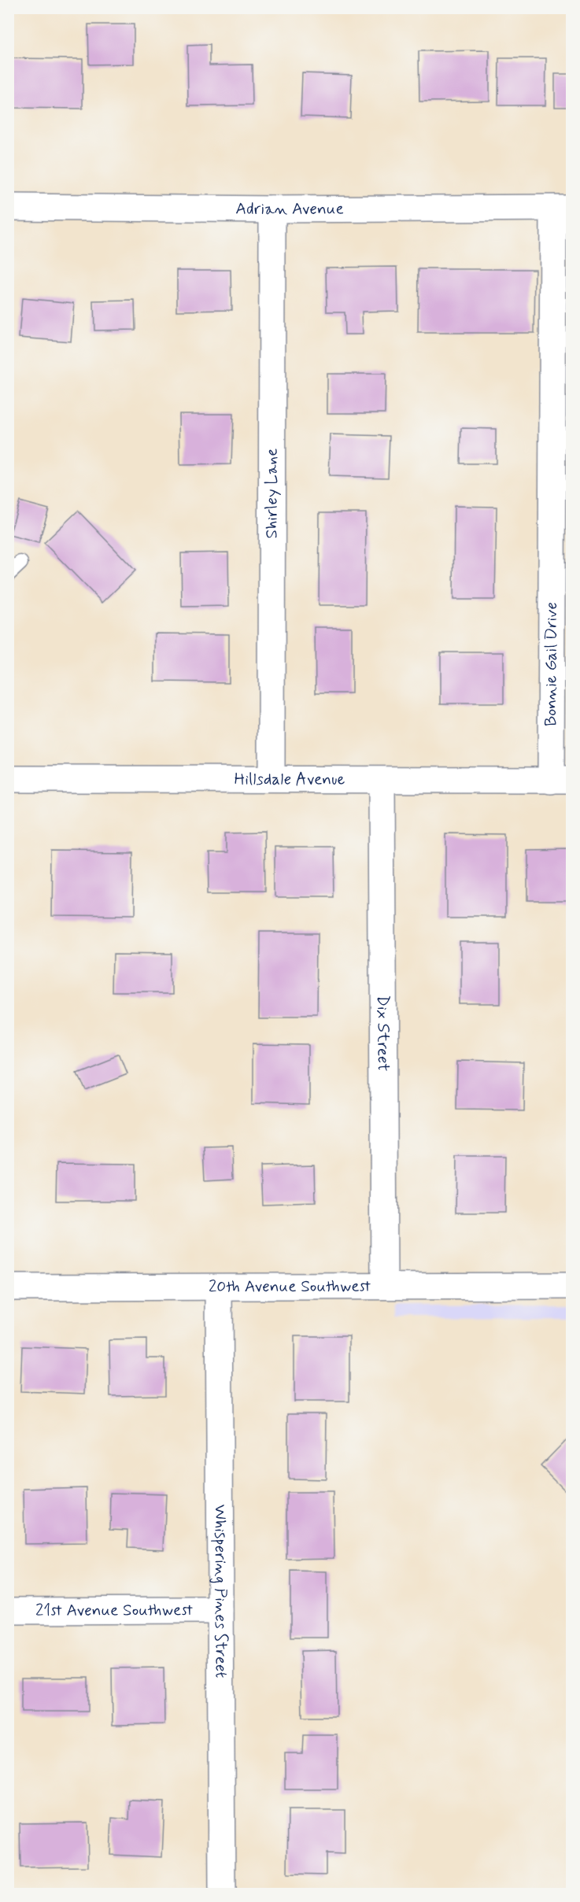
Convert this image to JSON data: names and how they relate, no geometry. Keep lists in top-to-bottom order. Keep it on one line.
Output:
{"streets":{"street":["Adrian Avenue","Shirley Lane","Bonnie Gail Drive","Hillsdale Avenue","Dix Street","20th Avenue Southwest","Whispering Pines Street","21st Avenue Southwest"]},"crossings":[["Adrian Avenue","Shirley Lane"],["Adrian Avenue","Bonnie Gail Drive"],["Shirley Lane","Hillsdale Avenue"],["Bonnie Gail Drive","Hillsdale Avenue"],["Hillsdale Avenue","Dix Street"],["Dix Street","20th Avenue Southwest"],["20th Avenue Southwest","Whispering Pines Street"],["Whispering Pines Street","21st Avenue Southwest"]]}
